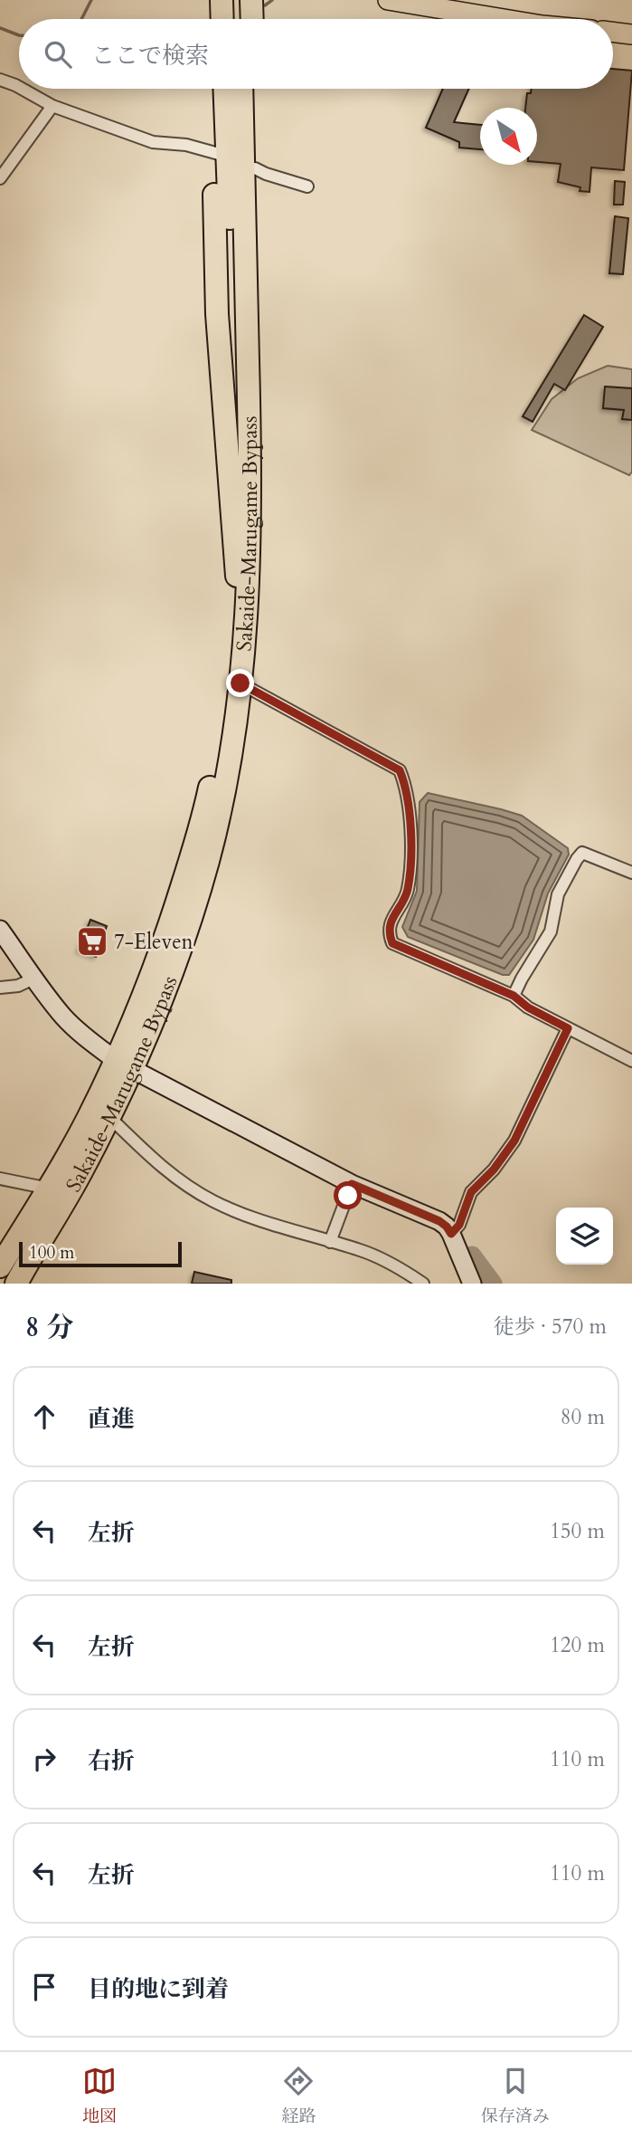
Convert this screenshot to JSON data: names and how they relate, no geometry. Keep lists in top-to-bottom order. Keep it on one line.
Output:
{"streets":{"highway":["Sakaide-Marugame Bypass"]},"places":{"supermarket":["7-Eleven"]},"scale_bar":"100 m","north":"bottom right","page":{"search":"ここで検索","scale":"100 m","heading":["8 分","徒歩 · 570 m"],"list":[["直進","80 m"],["左折","150 m"],["左折","120 m"],["右折","110 m"],["左折","110 m"],"目的地に到着"],"nav":["地図","経路","保存済み"]}}
